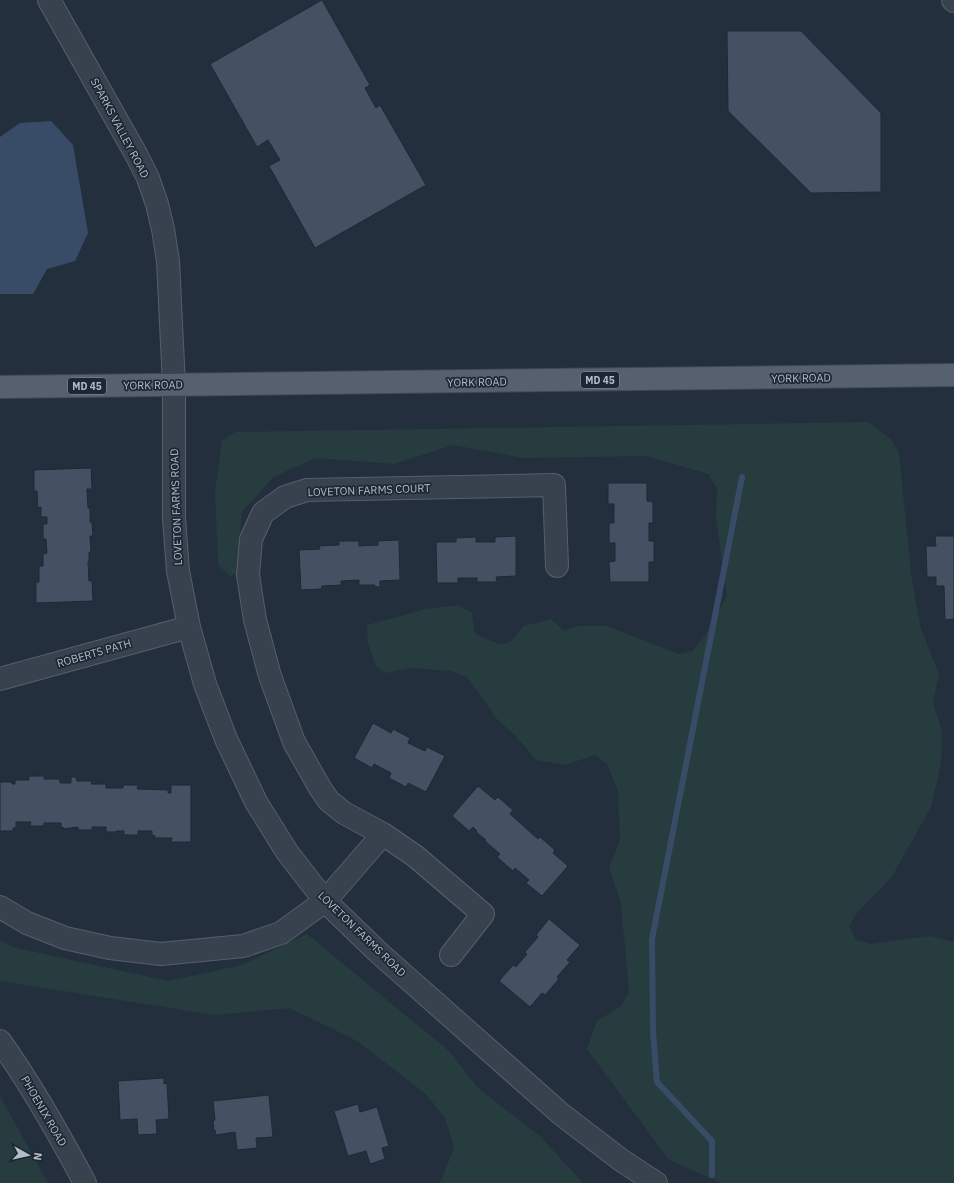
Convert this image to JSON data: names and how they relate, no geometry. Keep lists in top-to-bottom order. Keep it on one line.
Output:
{"streets":{"main road":["YORK ROAD","MD 45"],"street":["SPARKS VALLEY ROAD","LOVETON FARMS COURT","LOVETON FARMS ROAD","ROBERTS PATH","PHOENIX ROAD"]},"crossings":[["SPARKS VALLEY ROAD","YORK ROAD"],["SPARKS VALLEY ROAD","LOVETON FARMS ROAD"],["YORK ROAD","LOVETON FARMS ROAD"],["LOVETON FARMS ROAD","ROBERTS PATH"]],"north":"right"}
